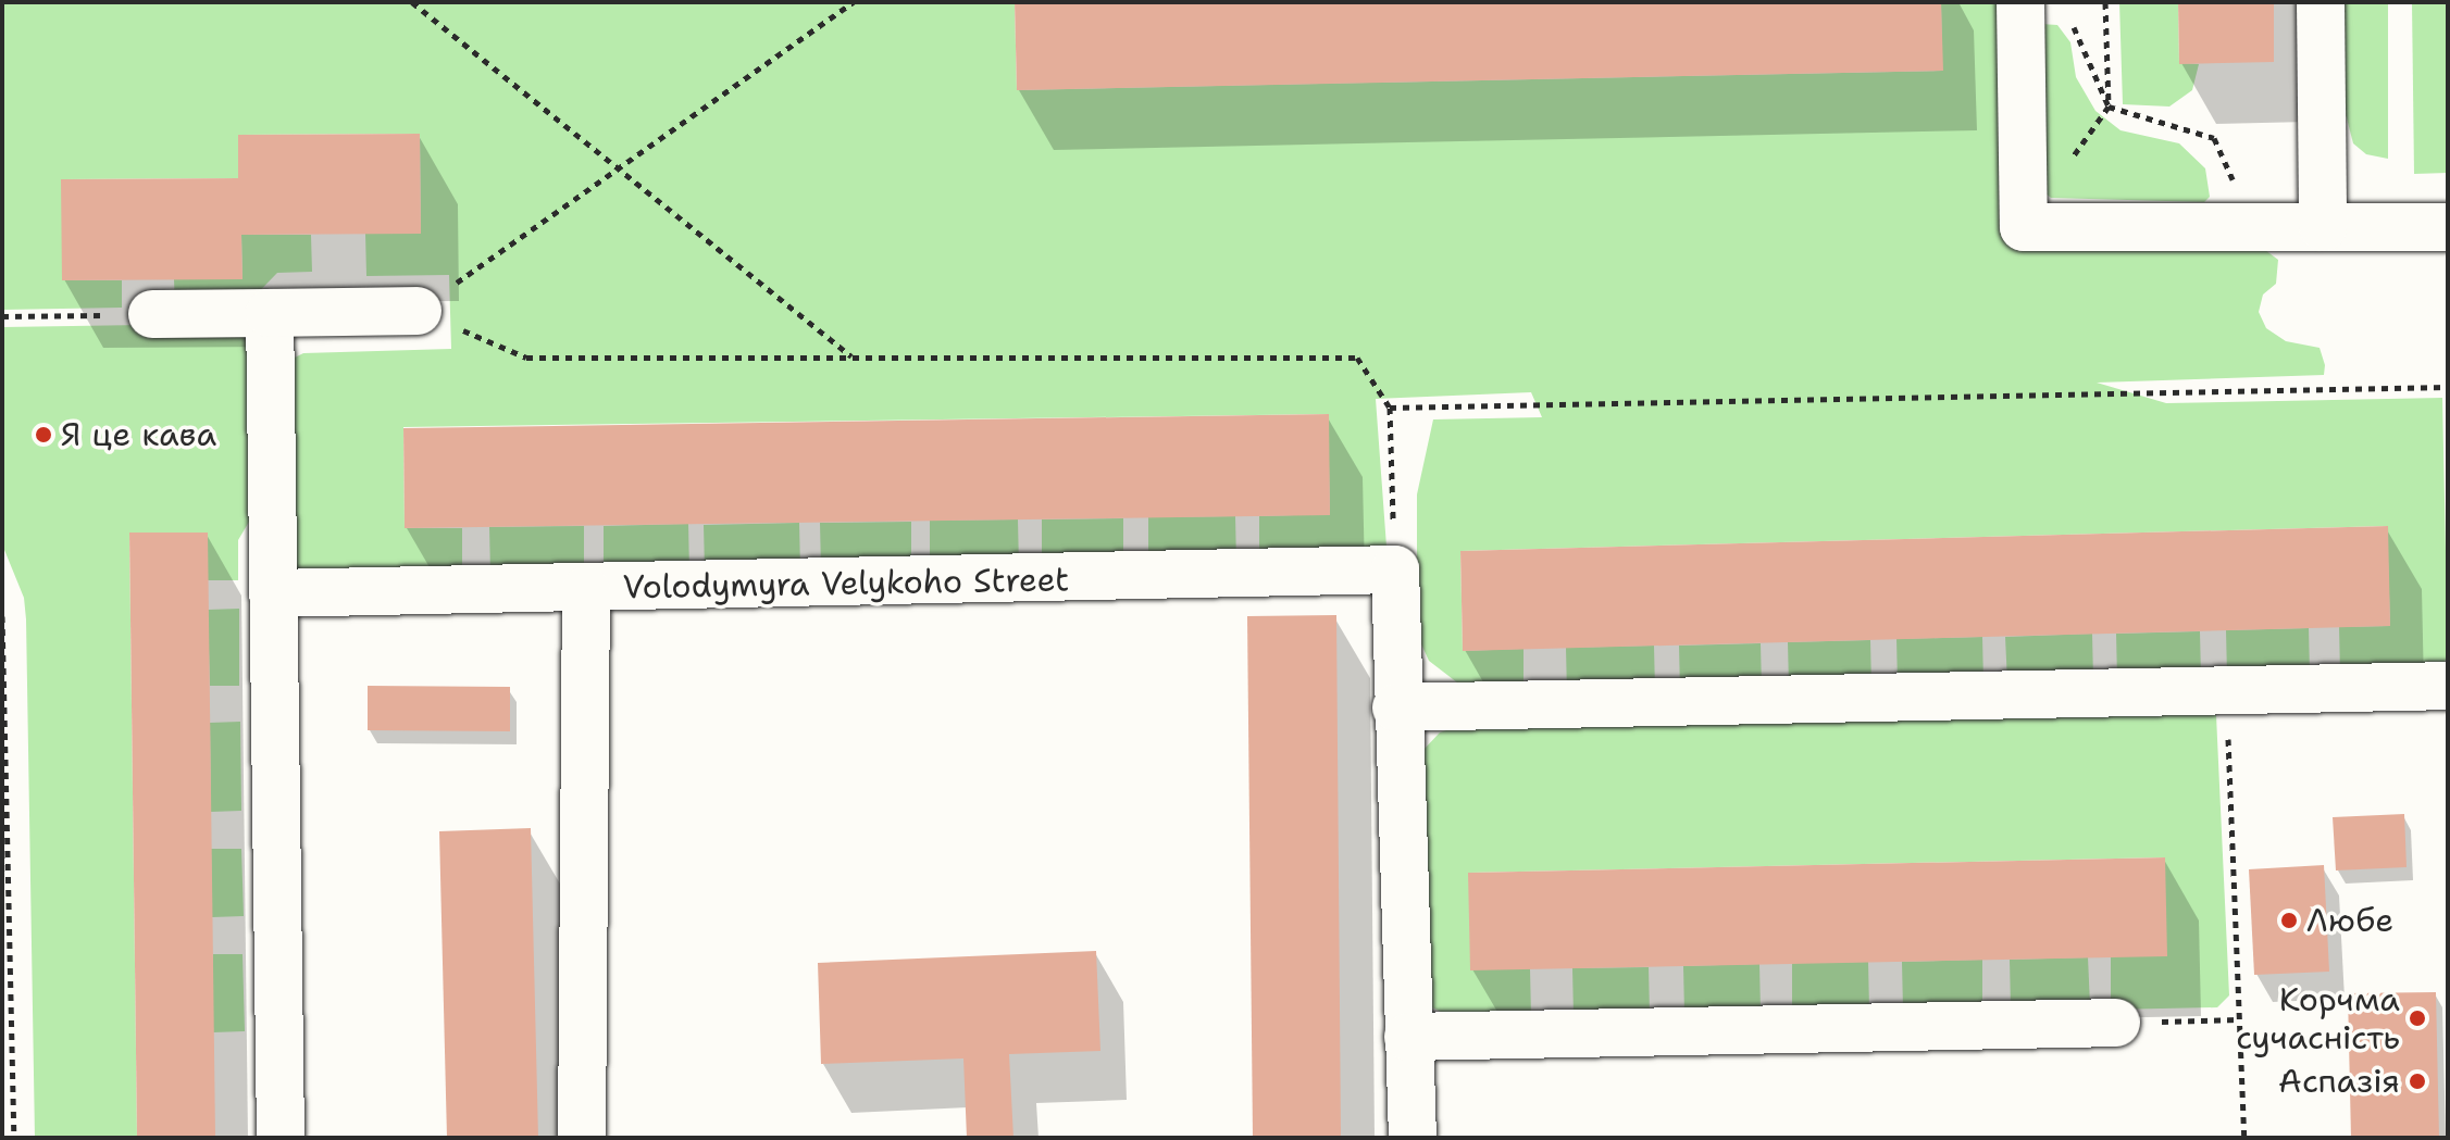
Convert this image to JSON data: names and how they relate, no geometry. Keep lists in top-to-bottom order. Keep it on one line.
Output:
{"streets":{"lane":["Volodymyra Velykoho Street"]},"places":["Я це кава","Любе","Корчма сучасність","Аспазія"]}
